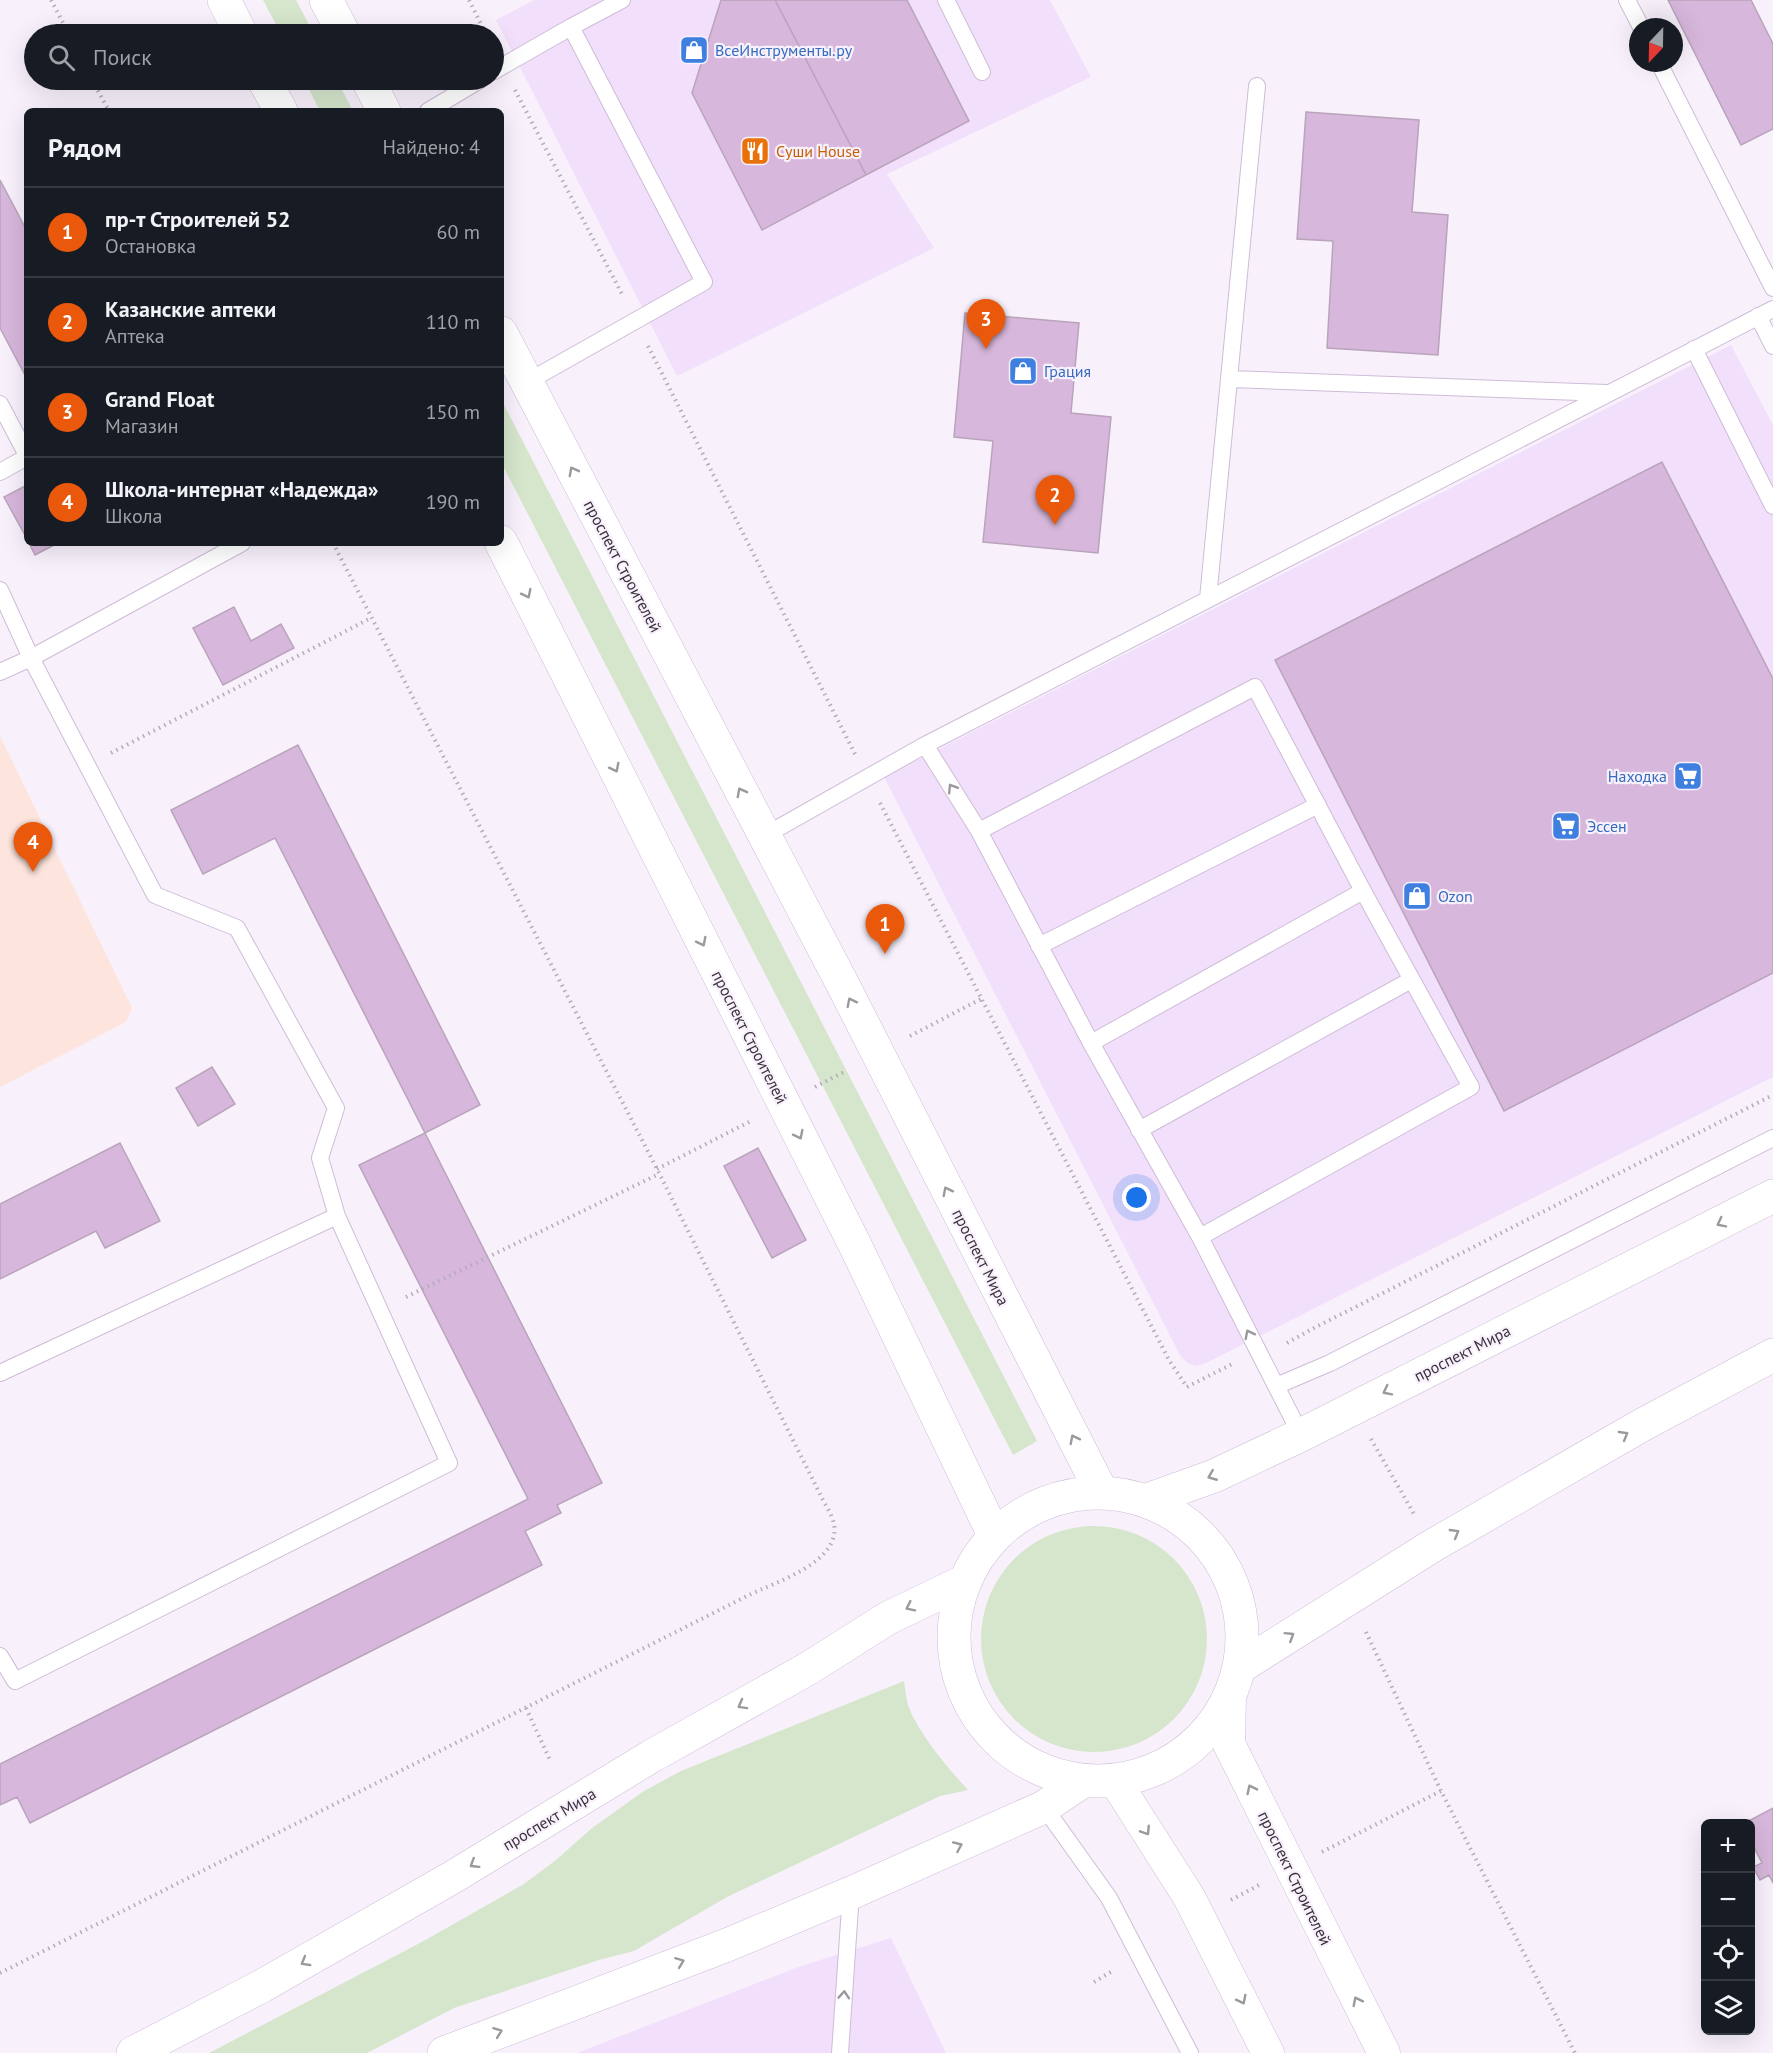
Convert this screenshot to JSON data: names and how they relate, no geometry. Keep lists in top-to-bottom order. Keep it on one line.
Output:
{"streets":{"main road":["проспект Строителей","проспект Мира"]},"crossings":[["проспект Строителей","проспект Мира"]],"places":{"shop":["ВсеИнструменты.ру","Грация","Ozon"],"restaurant":["Суши House"],"supermarket":["Находка","Эссен"]},"north":"bottom","page":{"search":"Поиск","heading":["Рядом","Найдено: 4"],"list":[{"mark":"1","name":"пр-т Строителей 52","note":"Остановка","value":"60 m"},{"mark":"2","name":"Казанские аптеки","note":"Аптека","value":"110 m"},{"mark":"3","name":"Grand Float","note":"Магазин","value":"150 m"},{"mark":"4","name":"Школа-интернат «Надежда»","note":"Школа","value":"190 m"}],"pins":["3","2","4","1"],"map_buttons":["+","−"]}}
